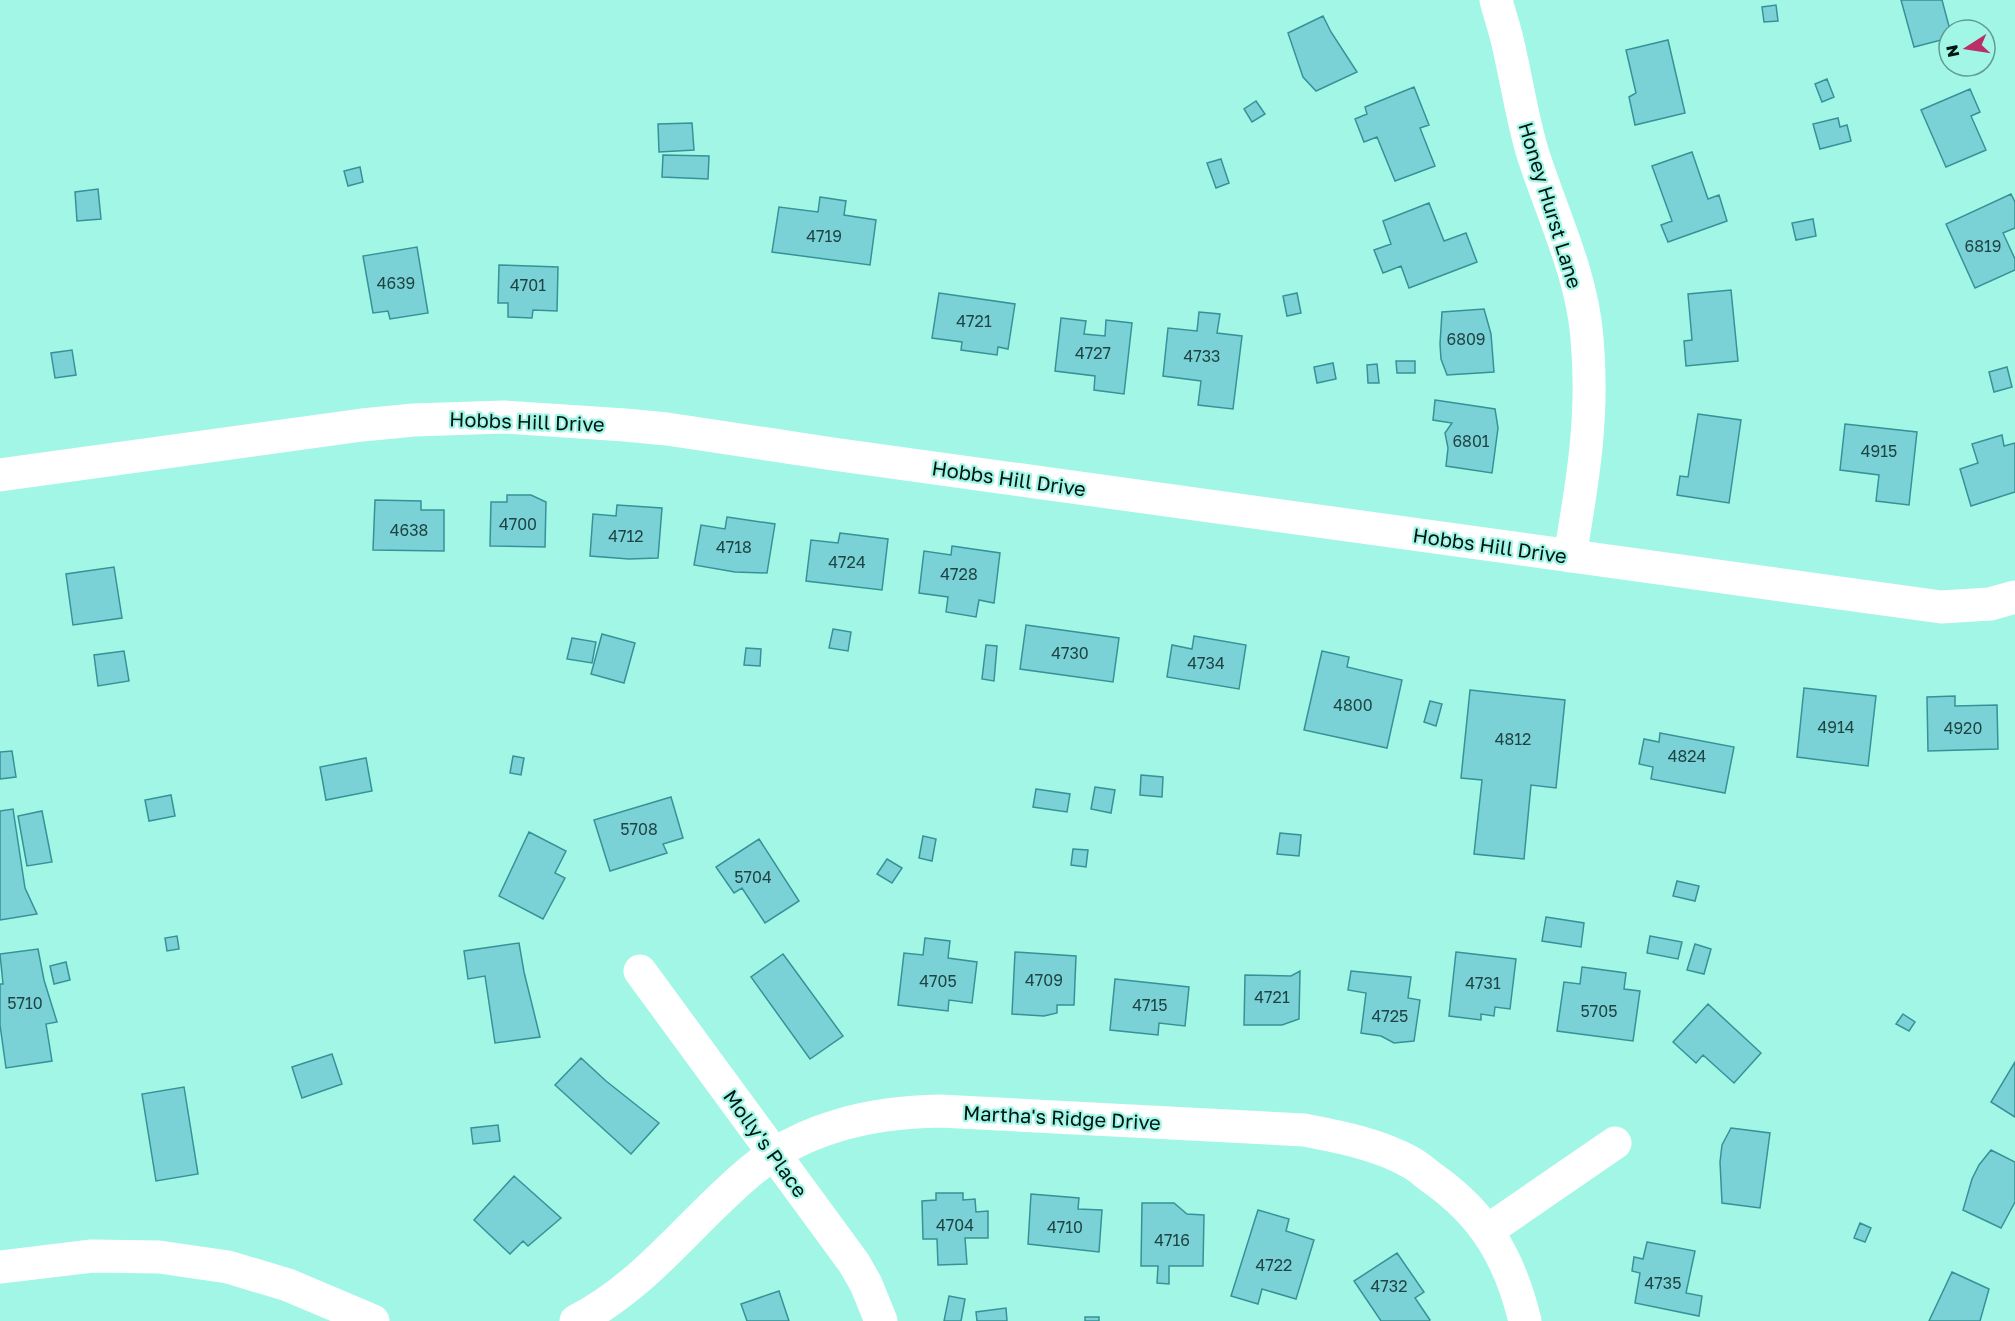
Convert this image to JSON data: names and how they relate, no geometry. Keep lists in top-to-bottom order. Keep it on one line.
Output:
{"streets":{"street":["Honey Hurst Lane","Hobbs Hill Drive","Martha's Ridge Drive","Molly's Place"]},"crossings":[["Honey Hurst Lane","Hobbs Hill Drive"],["Martha's Ridge Drive","Molly's Place"]],"house_numbers":["4719","6819","4639","4701","4721","6809","4727","4733","6801","4915","4700","4638","4712","4718","4724","4728","4730","4734","4800","4914","4920","4812","4824","5708","5704","4709","4705","4731","4721","5710","4715","5705","4725","4704","4710","4716","4722","4735","4732"],"north":"left"}
